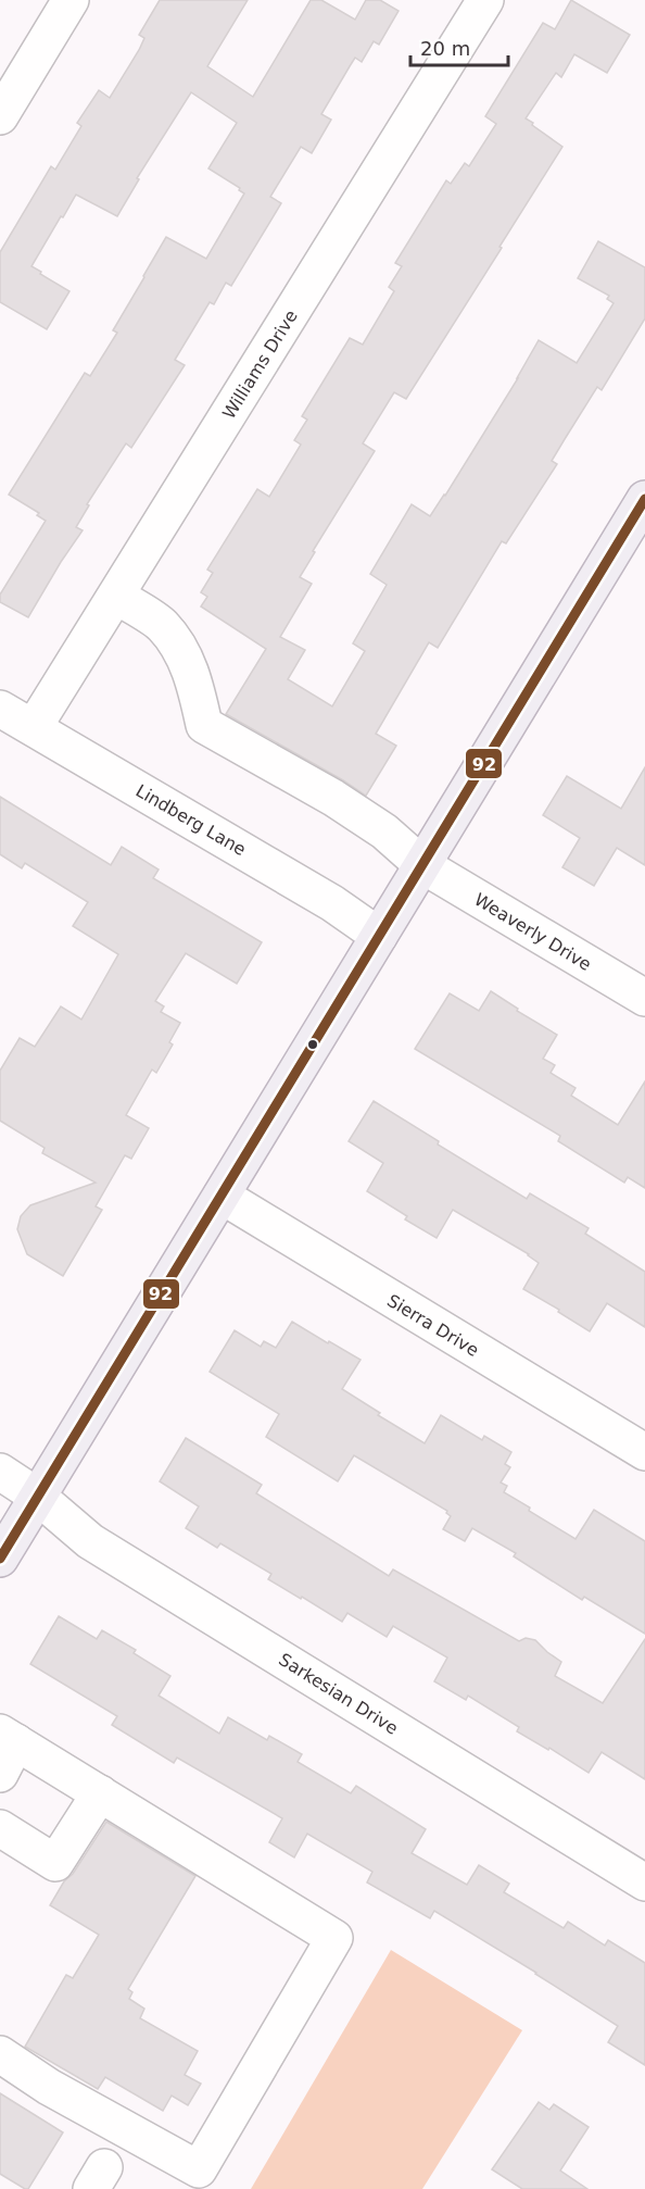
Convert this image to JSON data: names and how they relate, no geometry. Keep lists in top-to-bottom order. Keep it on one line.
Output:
{"streets":{"street":["Williams Drive","Lindberg Lane","Weaverly Drive","Sierra Drive","Sarkesian Drive"]},"crossings":[["Williams Drive","Lindberg Lane"],["Williams Drive","Weaverly Drive"]],"lines":["transit line 92"],"scale_bar":"20 m"}
